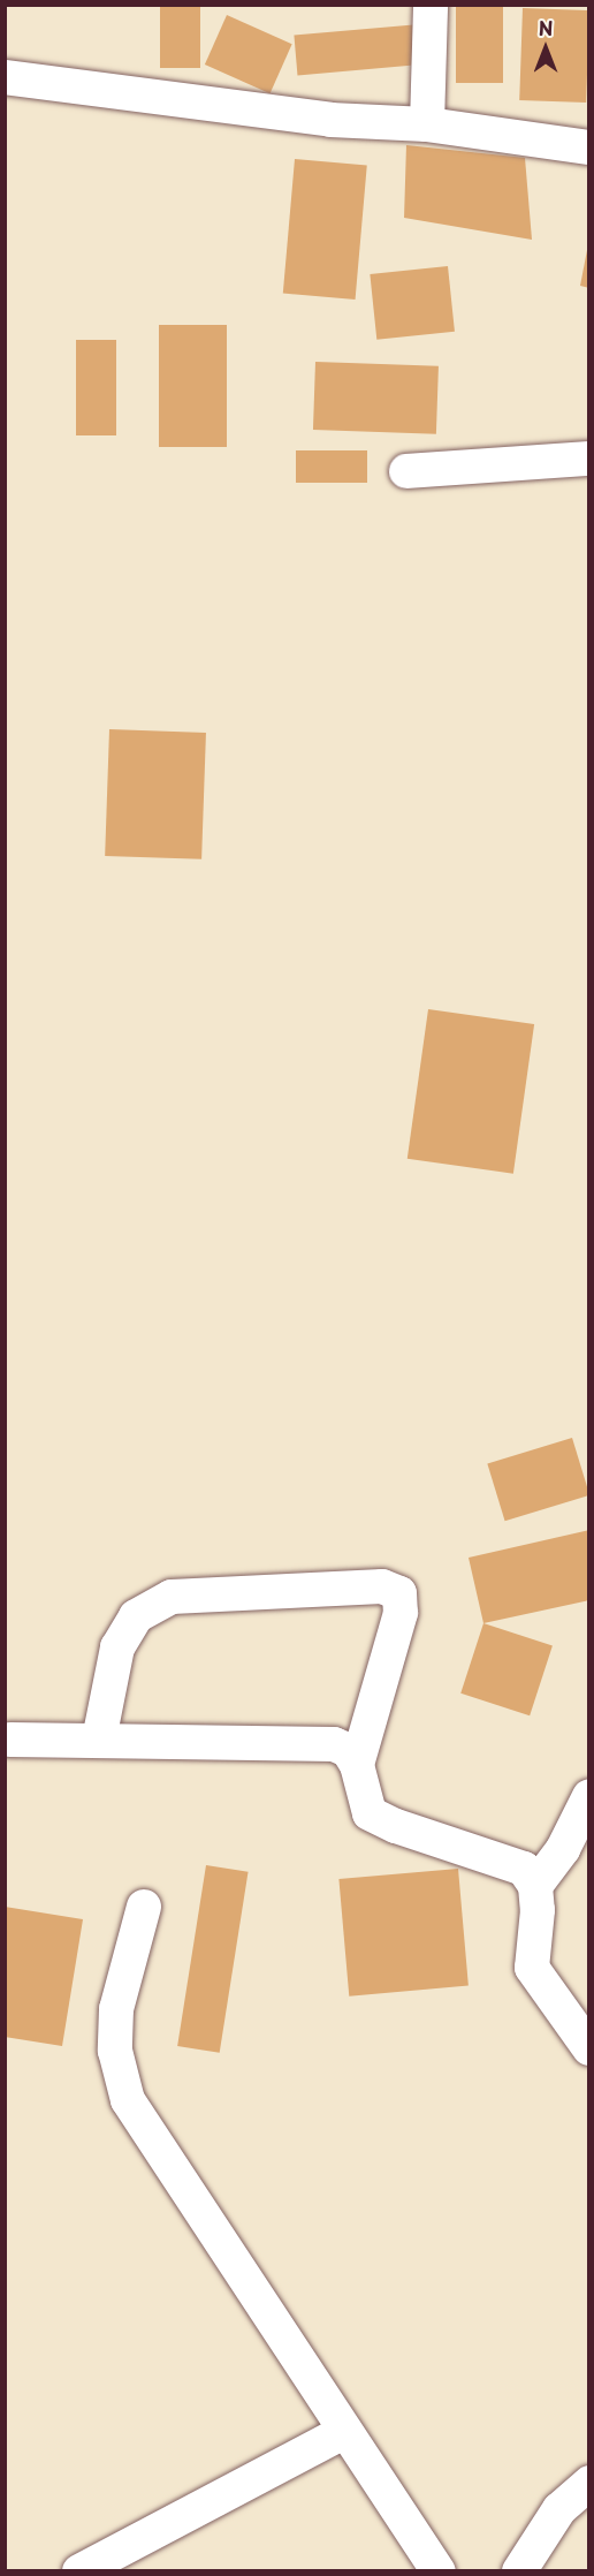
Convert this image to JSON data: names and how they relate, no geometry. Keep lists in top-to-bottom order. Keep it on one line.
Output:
{"north":"top"}
